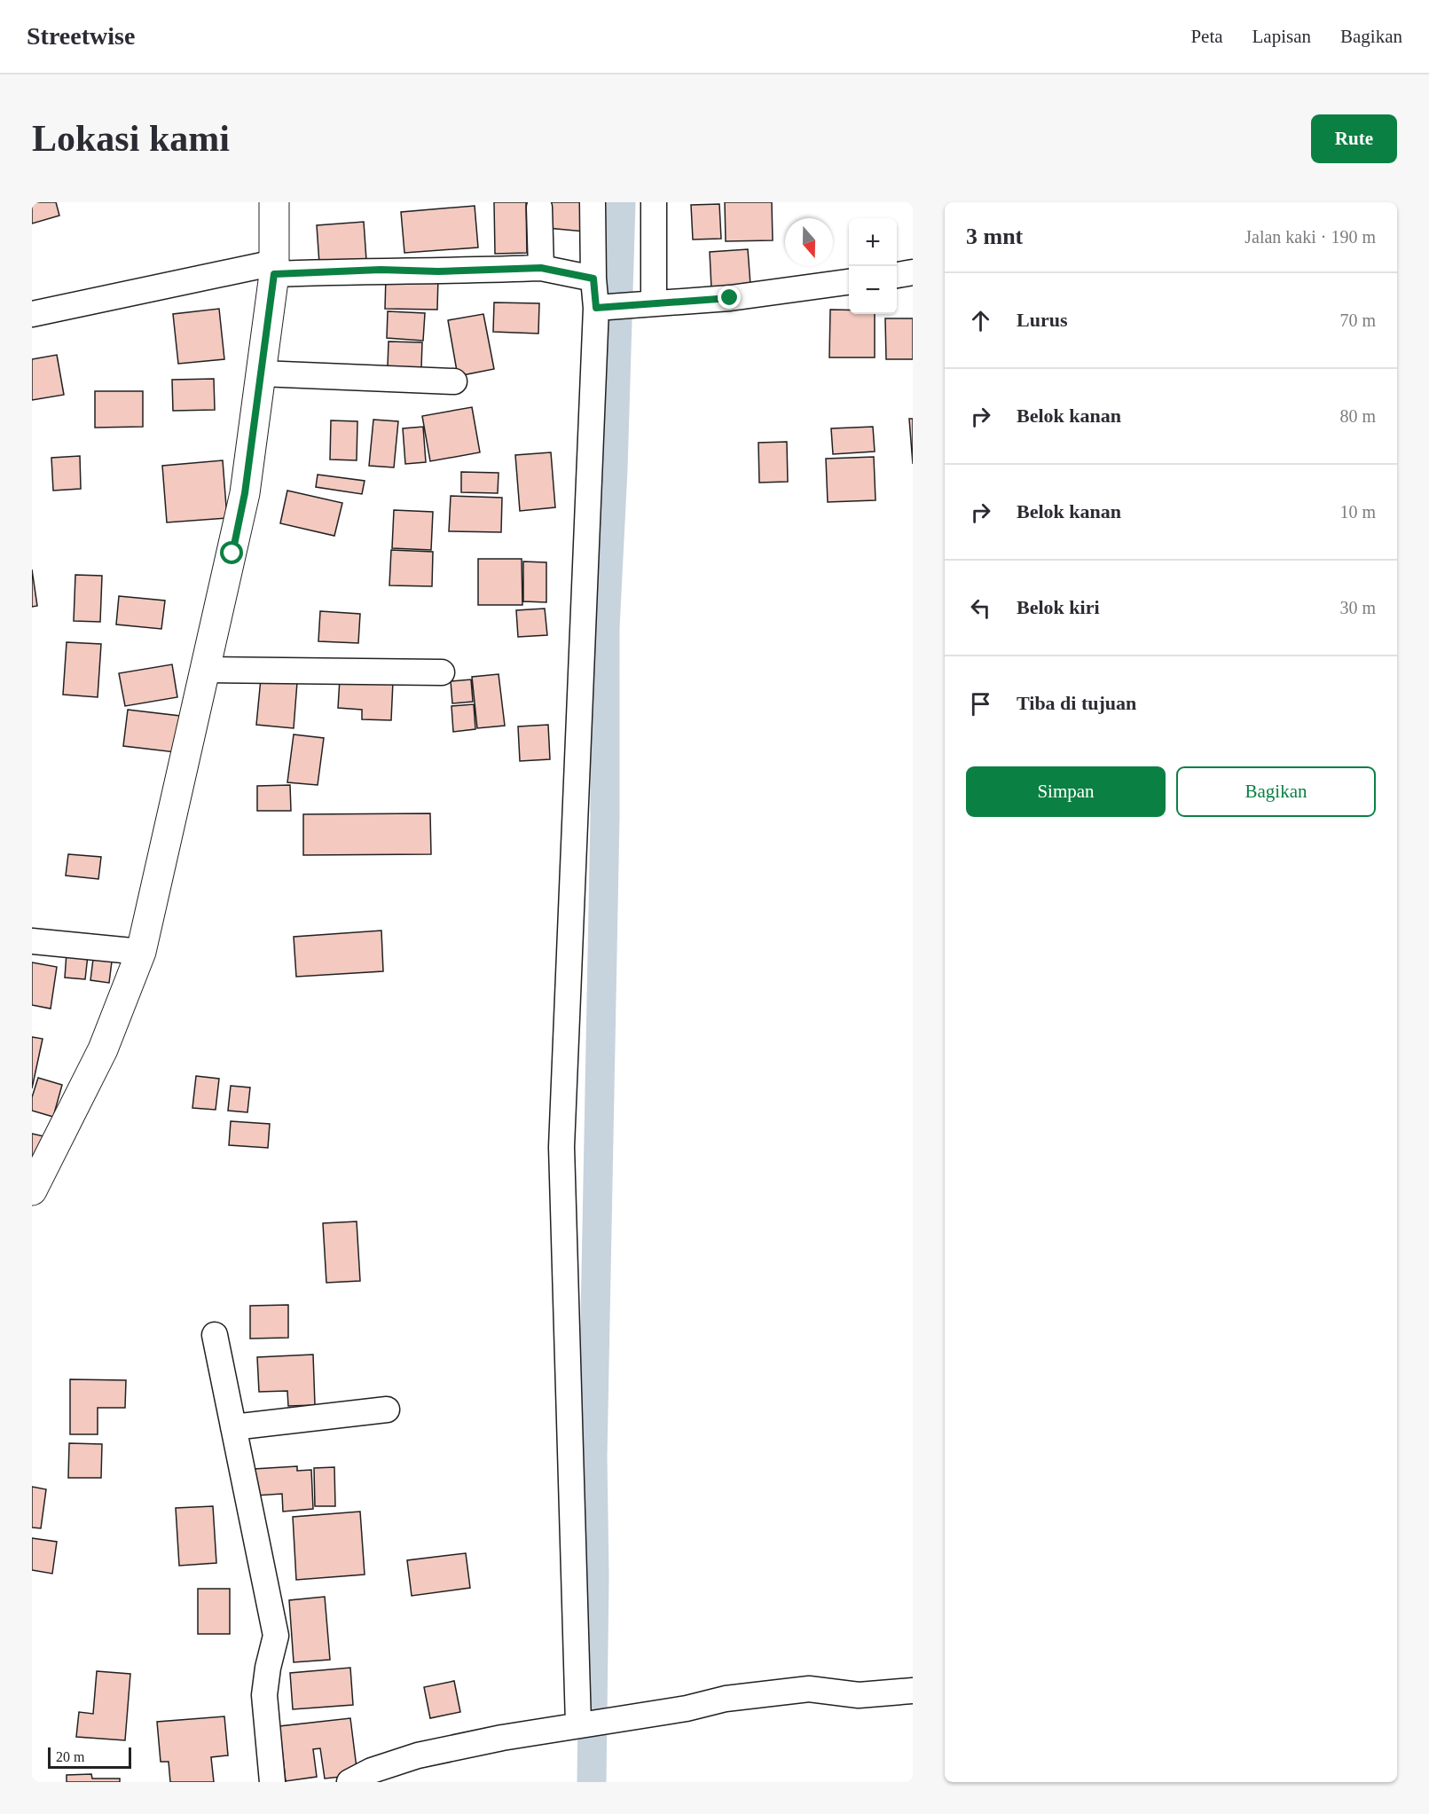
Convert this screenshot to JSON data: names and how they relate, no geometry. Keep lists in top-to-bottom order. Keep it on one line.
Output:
{"scale_bar":"20 m","north":"bottom","page":{"header":"Streetwise","nav":["Peta","Lapisan","Bagikan"],"buttons":["Rute",["Simpan","Bagikan"]],"title":"Lokasi kami","heading":["3 mnt","Jalan kaki · 190 m"],"map_buttons":["+","−"],"list":[["Lurus","70 m"],["Belok kanan","80 m"],["Belok kanan","10 m"],["Belok kiri","30 m"],"Tiba di tujuan"],"scale":"20 m"}}
